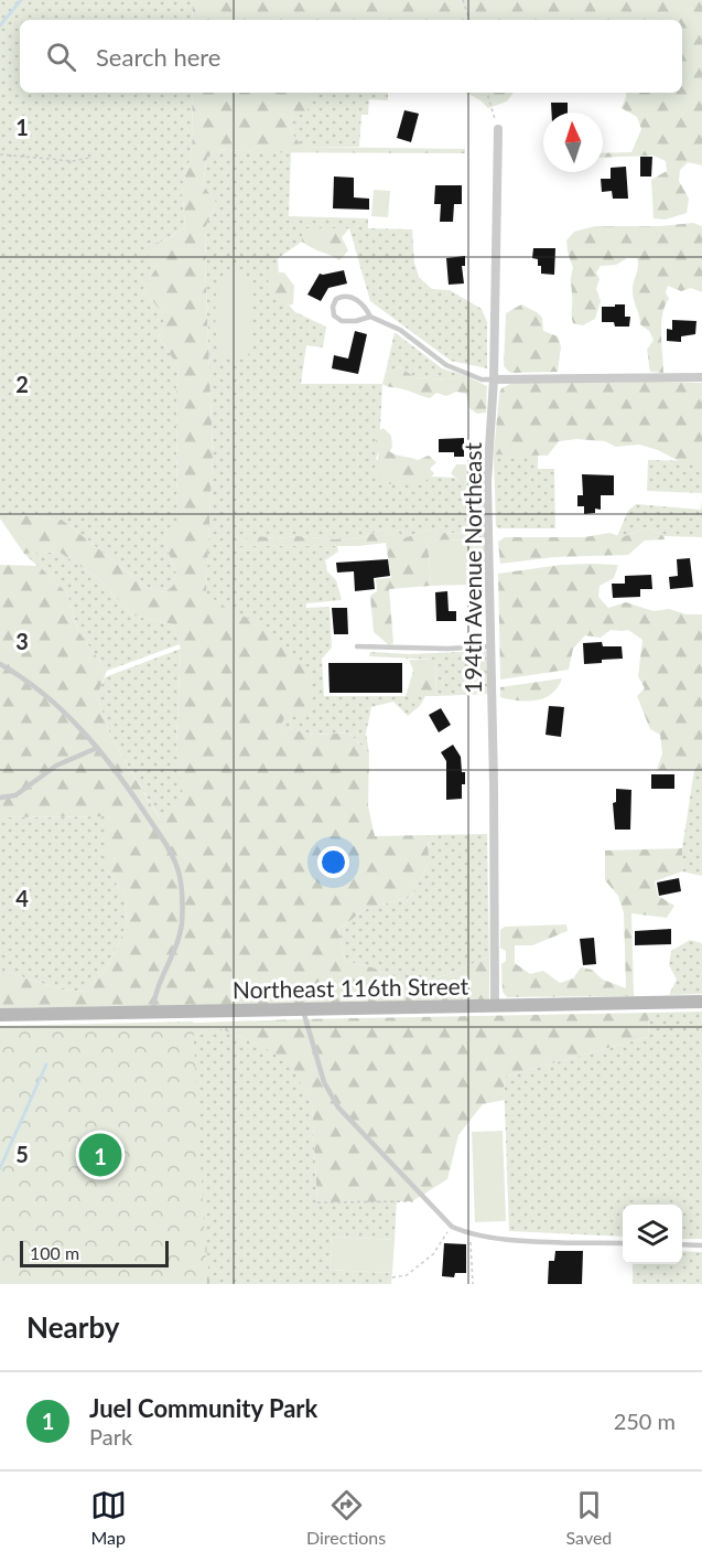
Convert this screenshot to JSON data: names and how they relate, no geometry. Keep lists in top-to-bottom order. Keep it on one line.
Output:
{"streets":{"street":["194th Avenue Northeast","Northeast 116th Street"]},"crossings":[["194th Avenue Northeast","Northeast 116th Street"]],"scale_bar":"100 m","north":"top","page":{"search":"Search here","pins":"1","scale":"100 m","heading":"Nearby","list":[{"mark":"1","name":"Juel Community Park","note":"Park","value":"250 m"}],"nav":["Map","Directions","Saved"]},"grid":{"rows":["1","2","3","4","5"]}}
